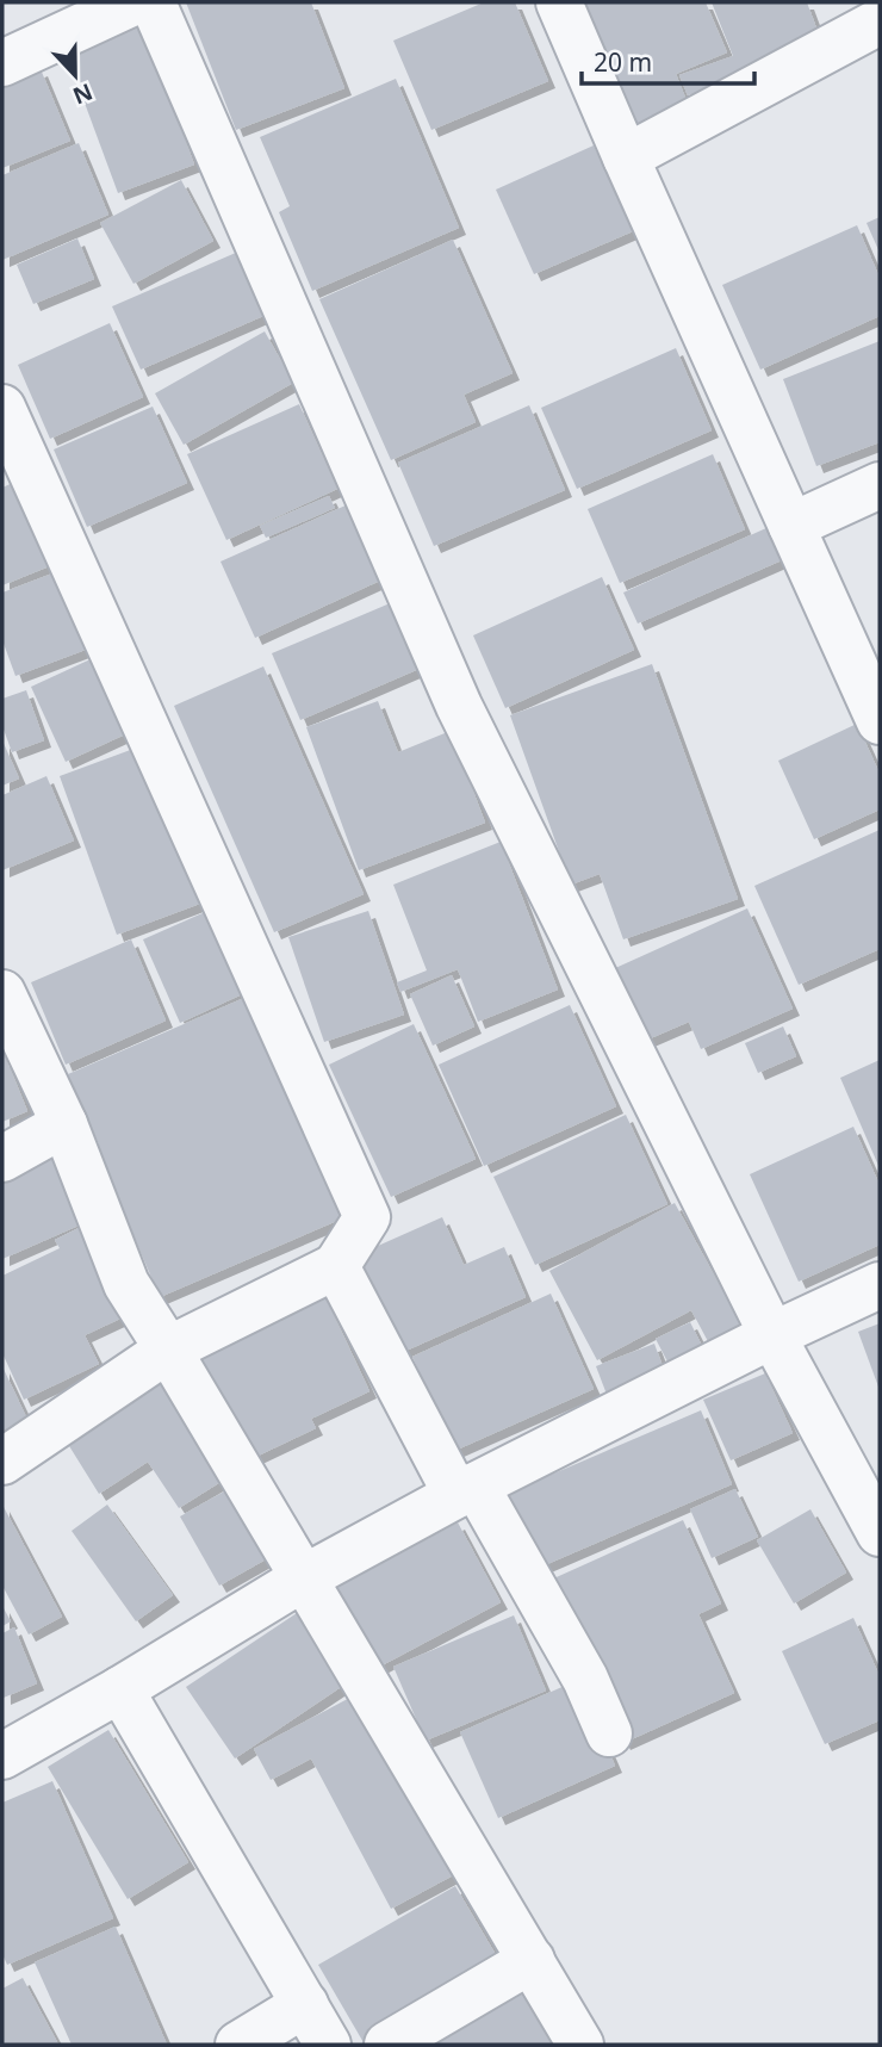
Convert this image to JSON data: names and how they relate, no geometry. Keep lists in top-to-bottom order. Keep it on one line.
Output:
{"scale_bar":"20 m","north":"bottom"}
